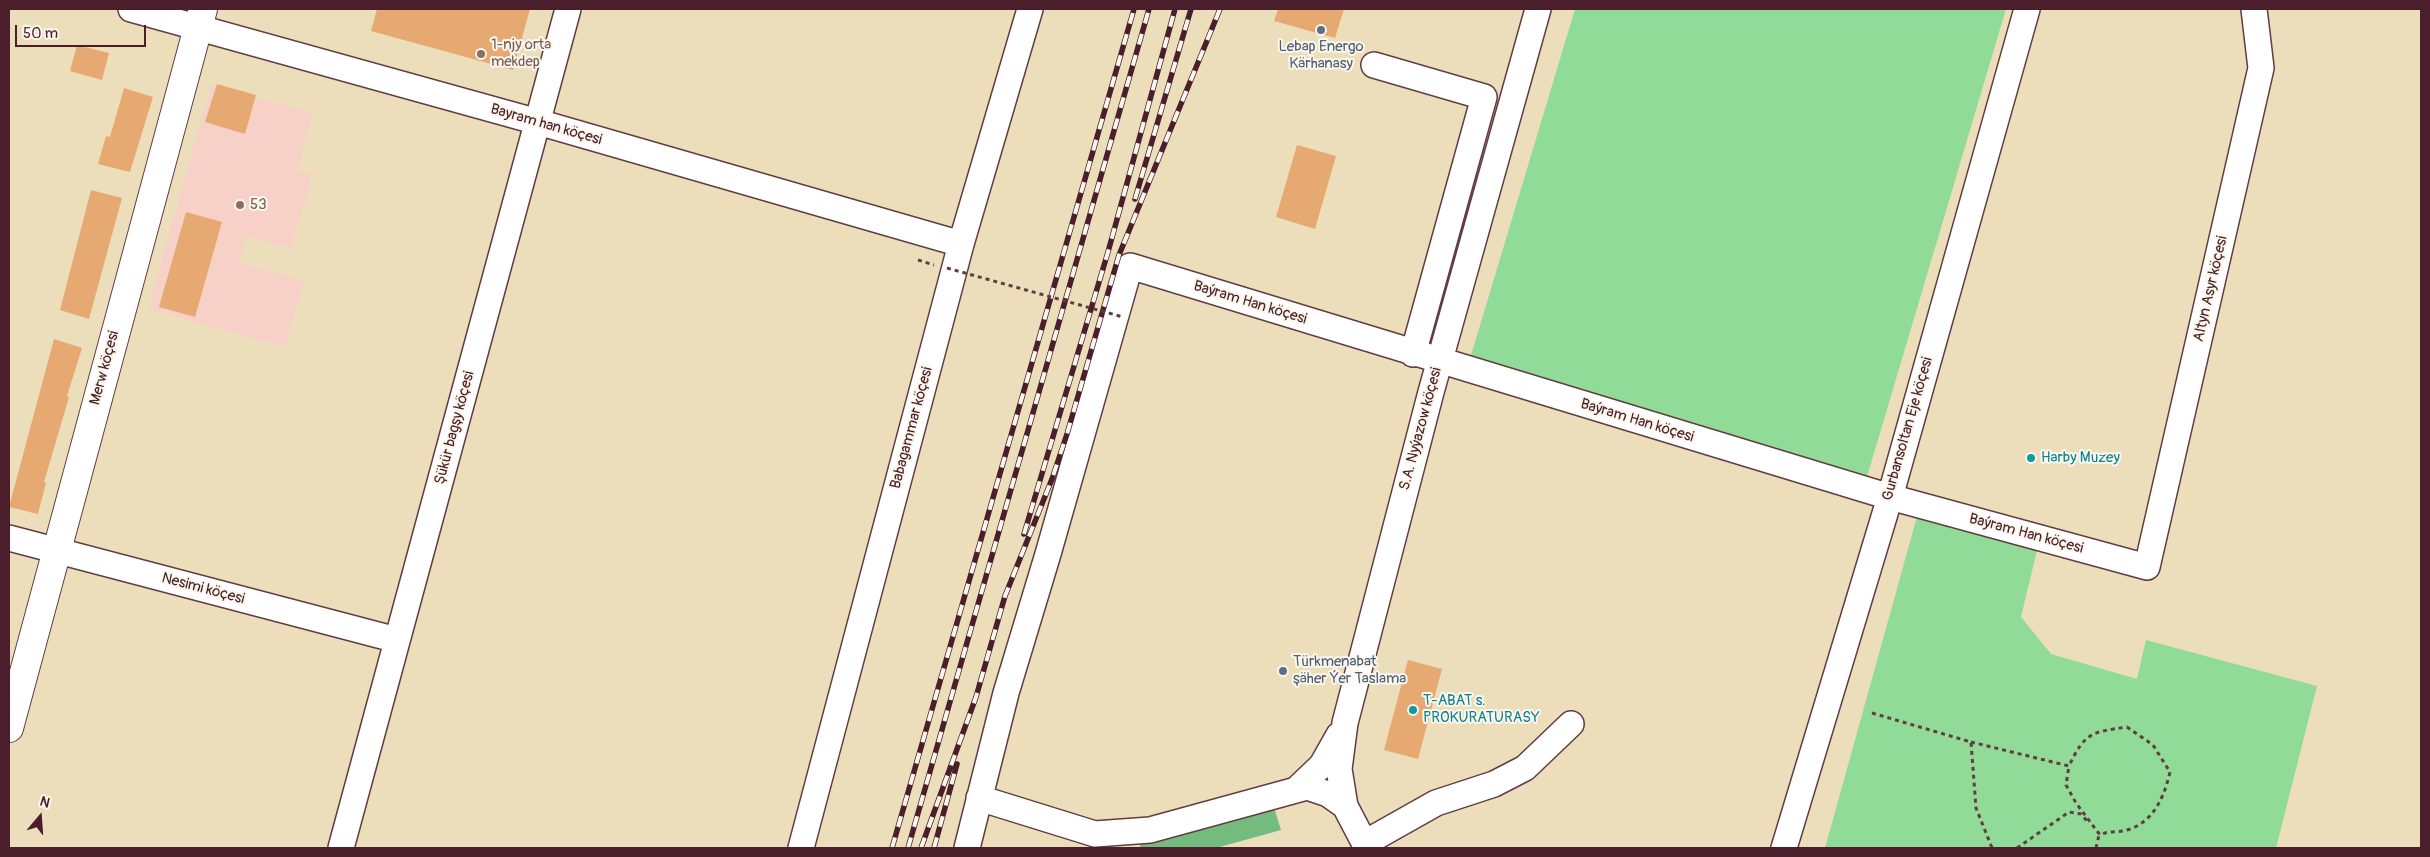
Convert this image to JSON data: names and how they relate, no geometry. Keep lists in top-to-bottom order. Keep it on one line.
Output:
{"streets":{"main road":["Merw köçesi"],"street":["Bayram han köçesi","Altyn Asyr köçesi","Baýram Han köçesi","Şükür bagşy köçesi","Babagammar köçesi","S.A. Nyýazow köçesi","Gurbansoltan Eje köçesi","Nesimi köçesi"]},"crossings":[["Bayram han köçesi","Merw köçesi"],["Bayram han köçesi","Şükür bagşy köçesi"],["Bayram han köçesi","Babagammar köçesi"],["Altyn Asyr köçesi","Baýram Han köçesi"],["Baýram Han köçesi","S.A. Nyýazow köçesi"],["Baýram Han köçesi","Gurbansoltan Eje köçesi"],["Merw köçesi","Nesimi köçesi"],["Şükür bagşy köçesi","Nesimi köçesi"]],"places":["Lebap Energo Kärhanasy","1-njy orta mekdep","53","Harby Muzey","Türkmenabat şäher Ýer Taslama","T-ABAT s. PROKURATURASY"],"scale_bar":"50 m","north":"top"}
